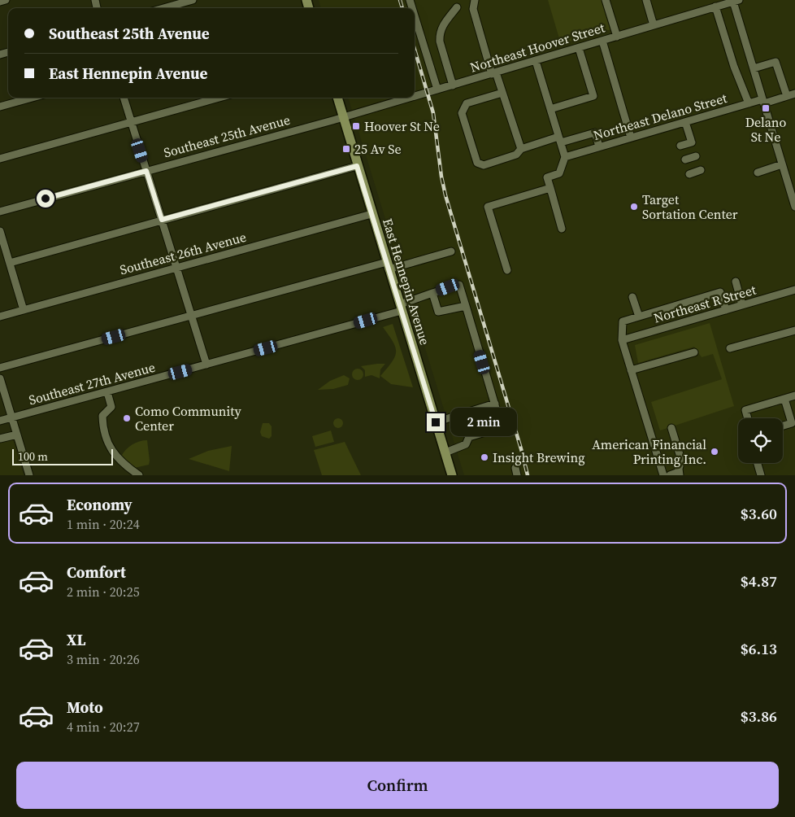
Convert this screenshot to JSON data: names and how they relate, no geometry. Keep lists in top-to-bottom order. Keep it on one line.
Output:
{"streets":{"main road":["East Hennepin Avenue"],"street":["Northeast Hoover Street","Northeast Delano Street","Southeast 25th Avenue","Southeast 26th Avenue","Northeast R Street","Southeast 27th Avenue"]},"crossings":[["Northeast Hoover Street","Southeast 25th Avenue"],["Northeast Hoover Street","East Hennepin Avenue"],["Southeast 25th Avenue","East Hennepin Avenue"],["Southeast 26th Avenue","East Hennepin Avenue"],["East Hennepin Avenue","Southeast 27th Avenue"]],"places":{"transit":["Delano St Ne","Hoover St Ne","25 Av Se"],"other":["Target Sortation Center","Como Community Center","American Financial Printing Inc.","Insight Brewing"]},"scale_bar":"100 m","page":{"banner":["Southeast 25th Avenue","East Hennepin Avenue"],"bubble":"2 min","scale":"100 m","list":[{"name":"Economy","note":"1 min · 20:24","value":"$3.60"},{"name":"Comfort","note":"2 min · 20:25","value":"$4.87"},{"name":"XL","note":"3 min · 20:26","value":"$6.13"},{"name":"Moto","note":"4 min · 20:27","value":"$3.86"}],"buttons":"Confirm"}}
